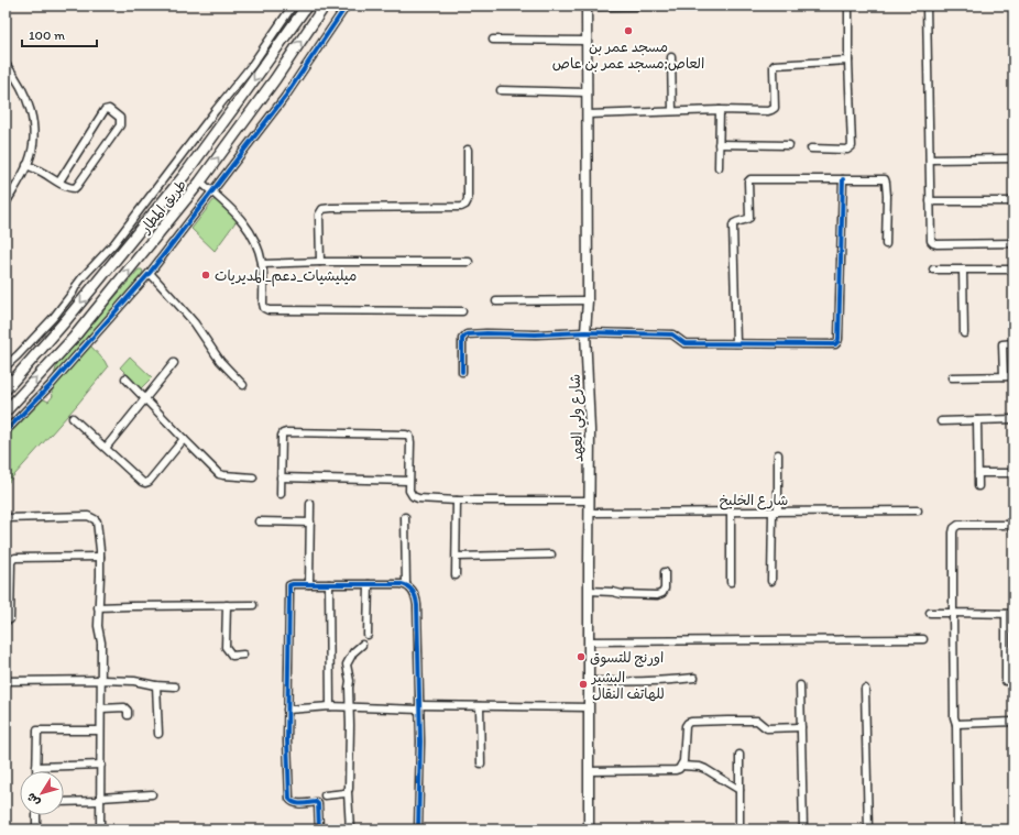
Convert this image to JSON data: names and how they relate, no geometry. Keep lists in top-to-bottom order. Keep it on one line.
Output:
{"streets":{"highway":["طريق المطار"],"main road":["شارع ولي العهد"],"street":["شارع الخليخ"]},"crossings":[["شارع ولي العهد","شارع الخليخ"]],"places":["مسجد عمر بن العاص;مسجد عمر بن عاص","ميليشيات_دعم_المديريات","اورنج للتسوق","البشير للهاتف النقال"],"scale_bar":"100 m","north":"bottom left"}
